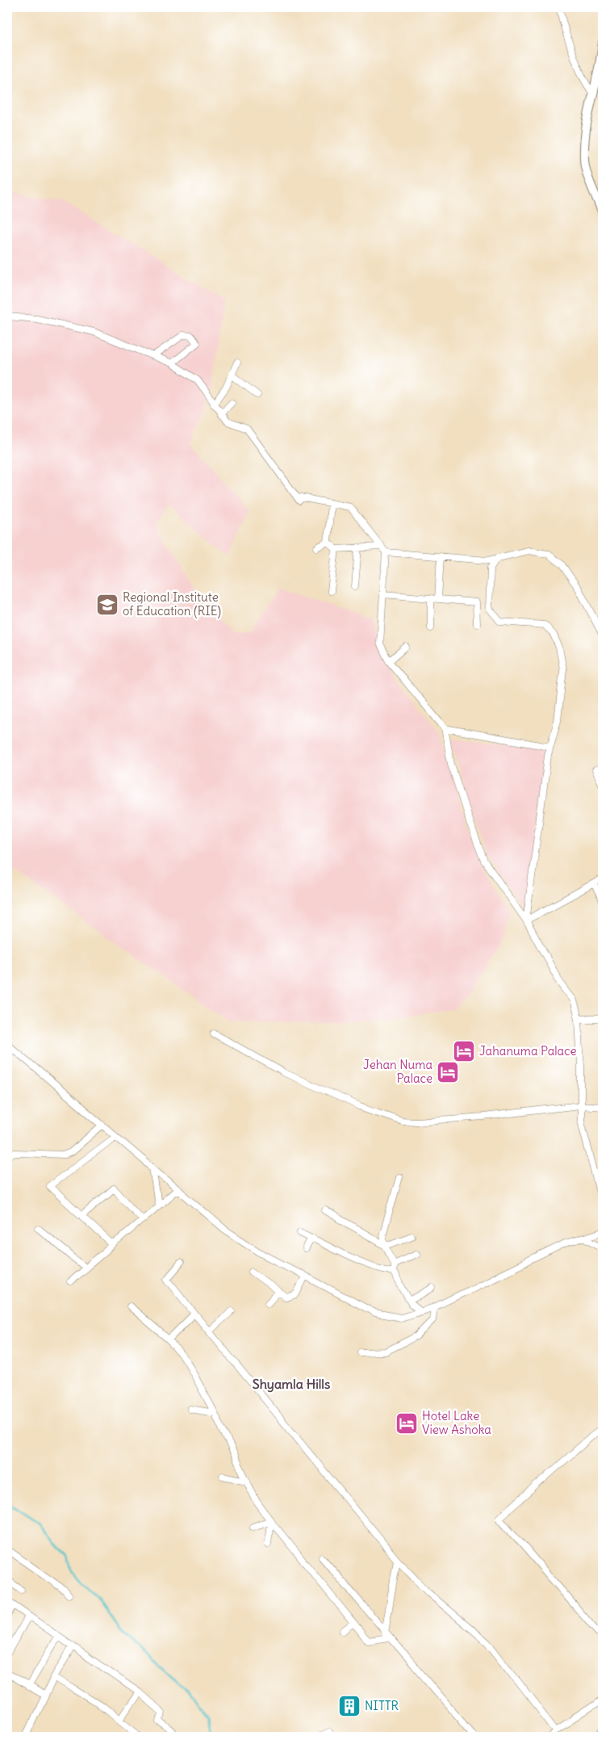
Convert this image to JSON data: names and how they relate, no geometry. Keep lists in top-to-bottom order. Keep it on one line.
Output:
{"districts":["Shyamla Hills"],"places":{"school or university":["Regional Institute of Education (RIE)"],"hotel":["Jahanuma Palace","Jehan Numa Palace","Hotel Lake View Ashoka"],"building":["NITTR"]}}
